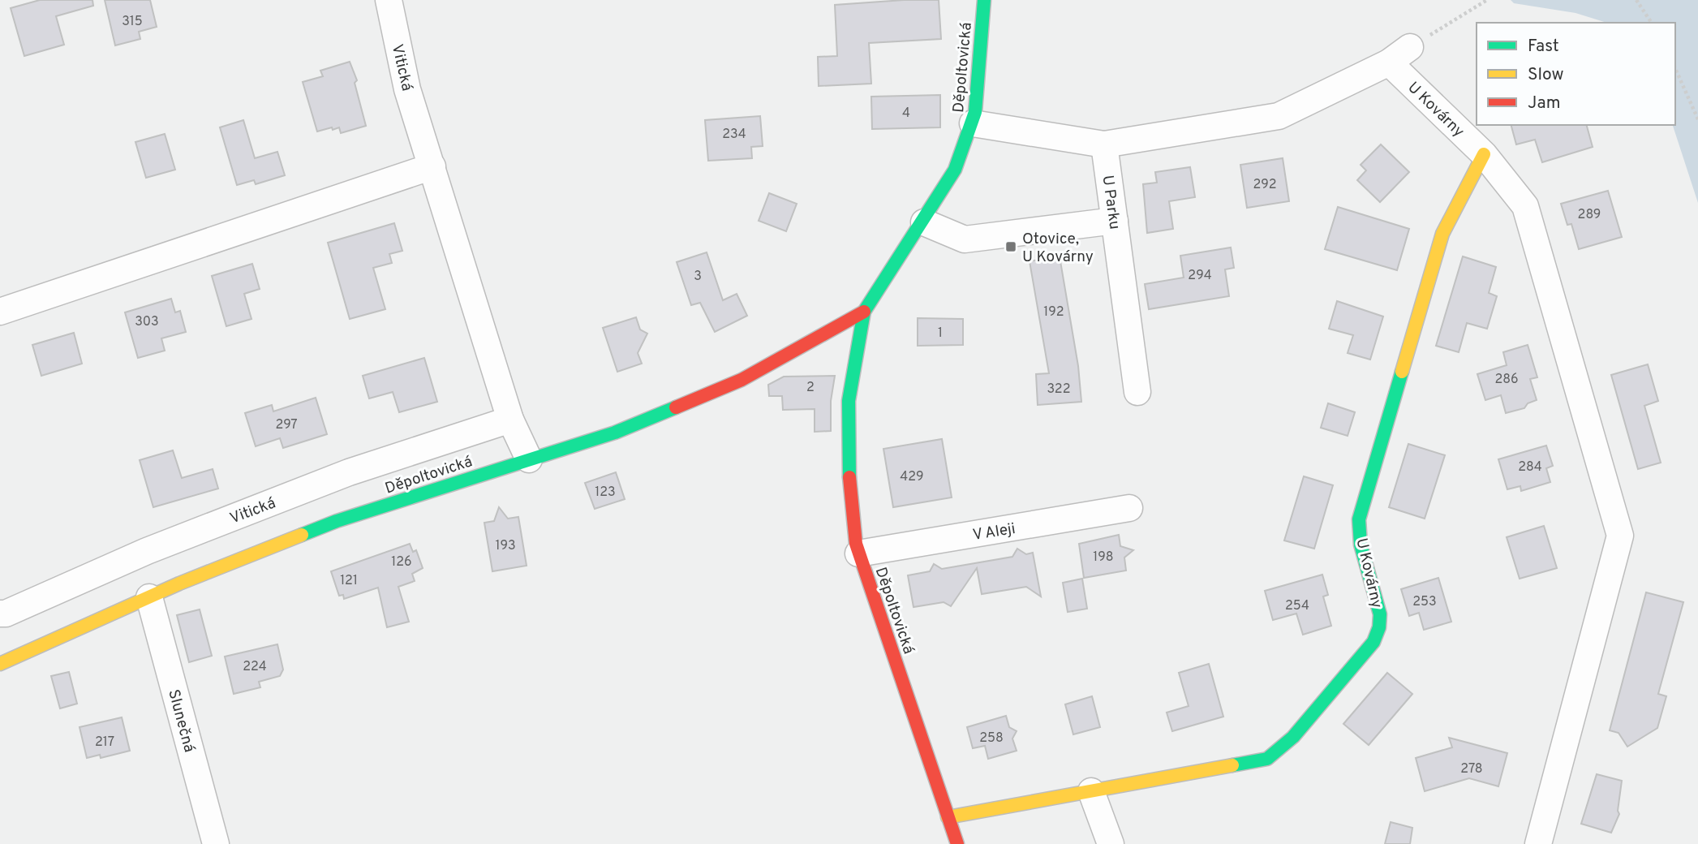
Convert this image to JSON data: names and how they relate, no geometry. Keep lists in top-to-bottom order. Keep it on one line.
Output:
{"streets":{"street":["Vitická","Děpoltovická","U Kovárny","U Parku","V Aleji","Slunečná"]},"crossings":[["Vitická","Děpoltovická"],["Děpoltovická","U Kovárny"],["Děpoltovická","V Aleji"],["Děpoltovická","Slunečná"]],"places":{"transit":["Otovice, U Kovárny"]},"house_numbers":["315","4","234","292","289","294","3","192","303","1","286","2","322","297","284","429","123","193","198","126","121","253","254","224","258","217","278"],"legend":["Fast","Slow","Jam"]}
